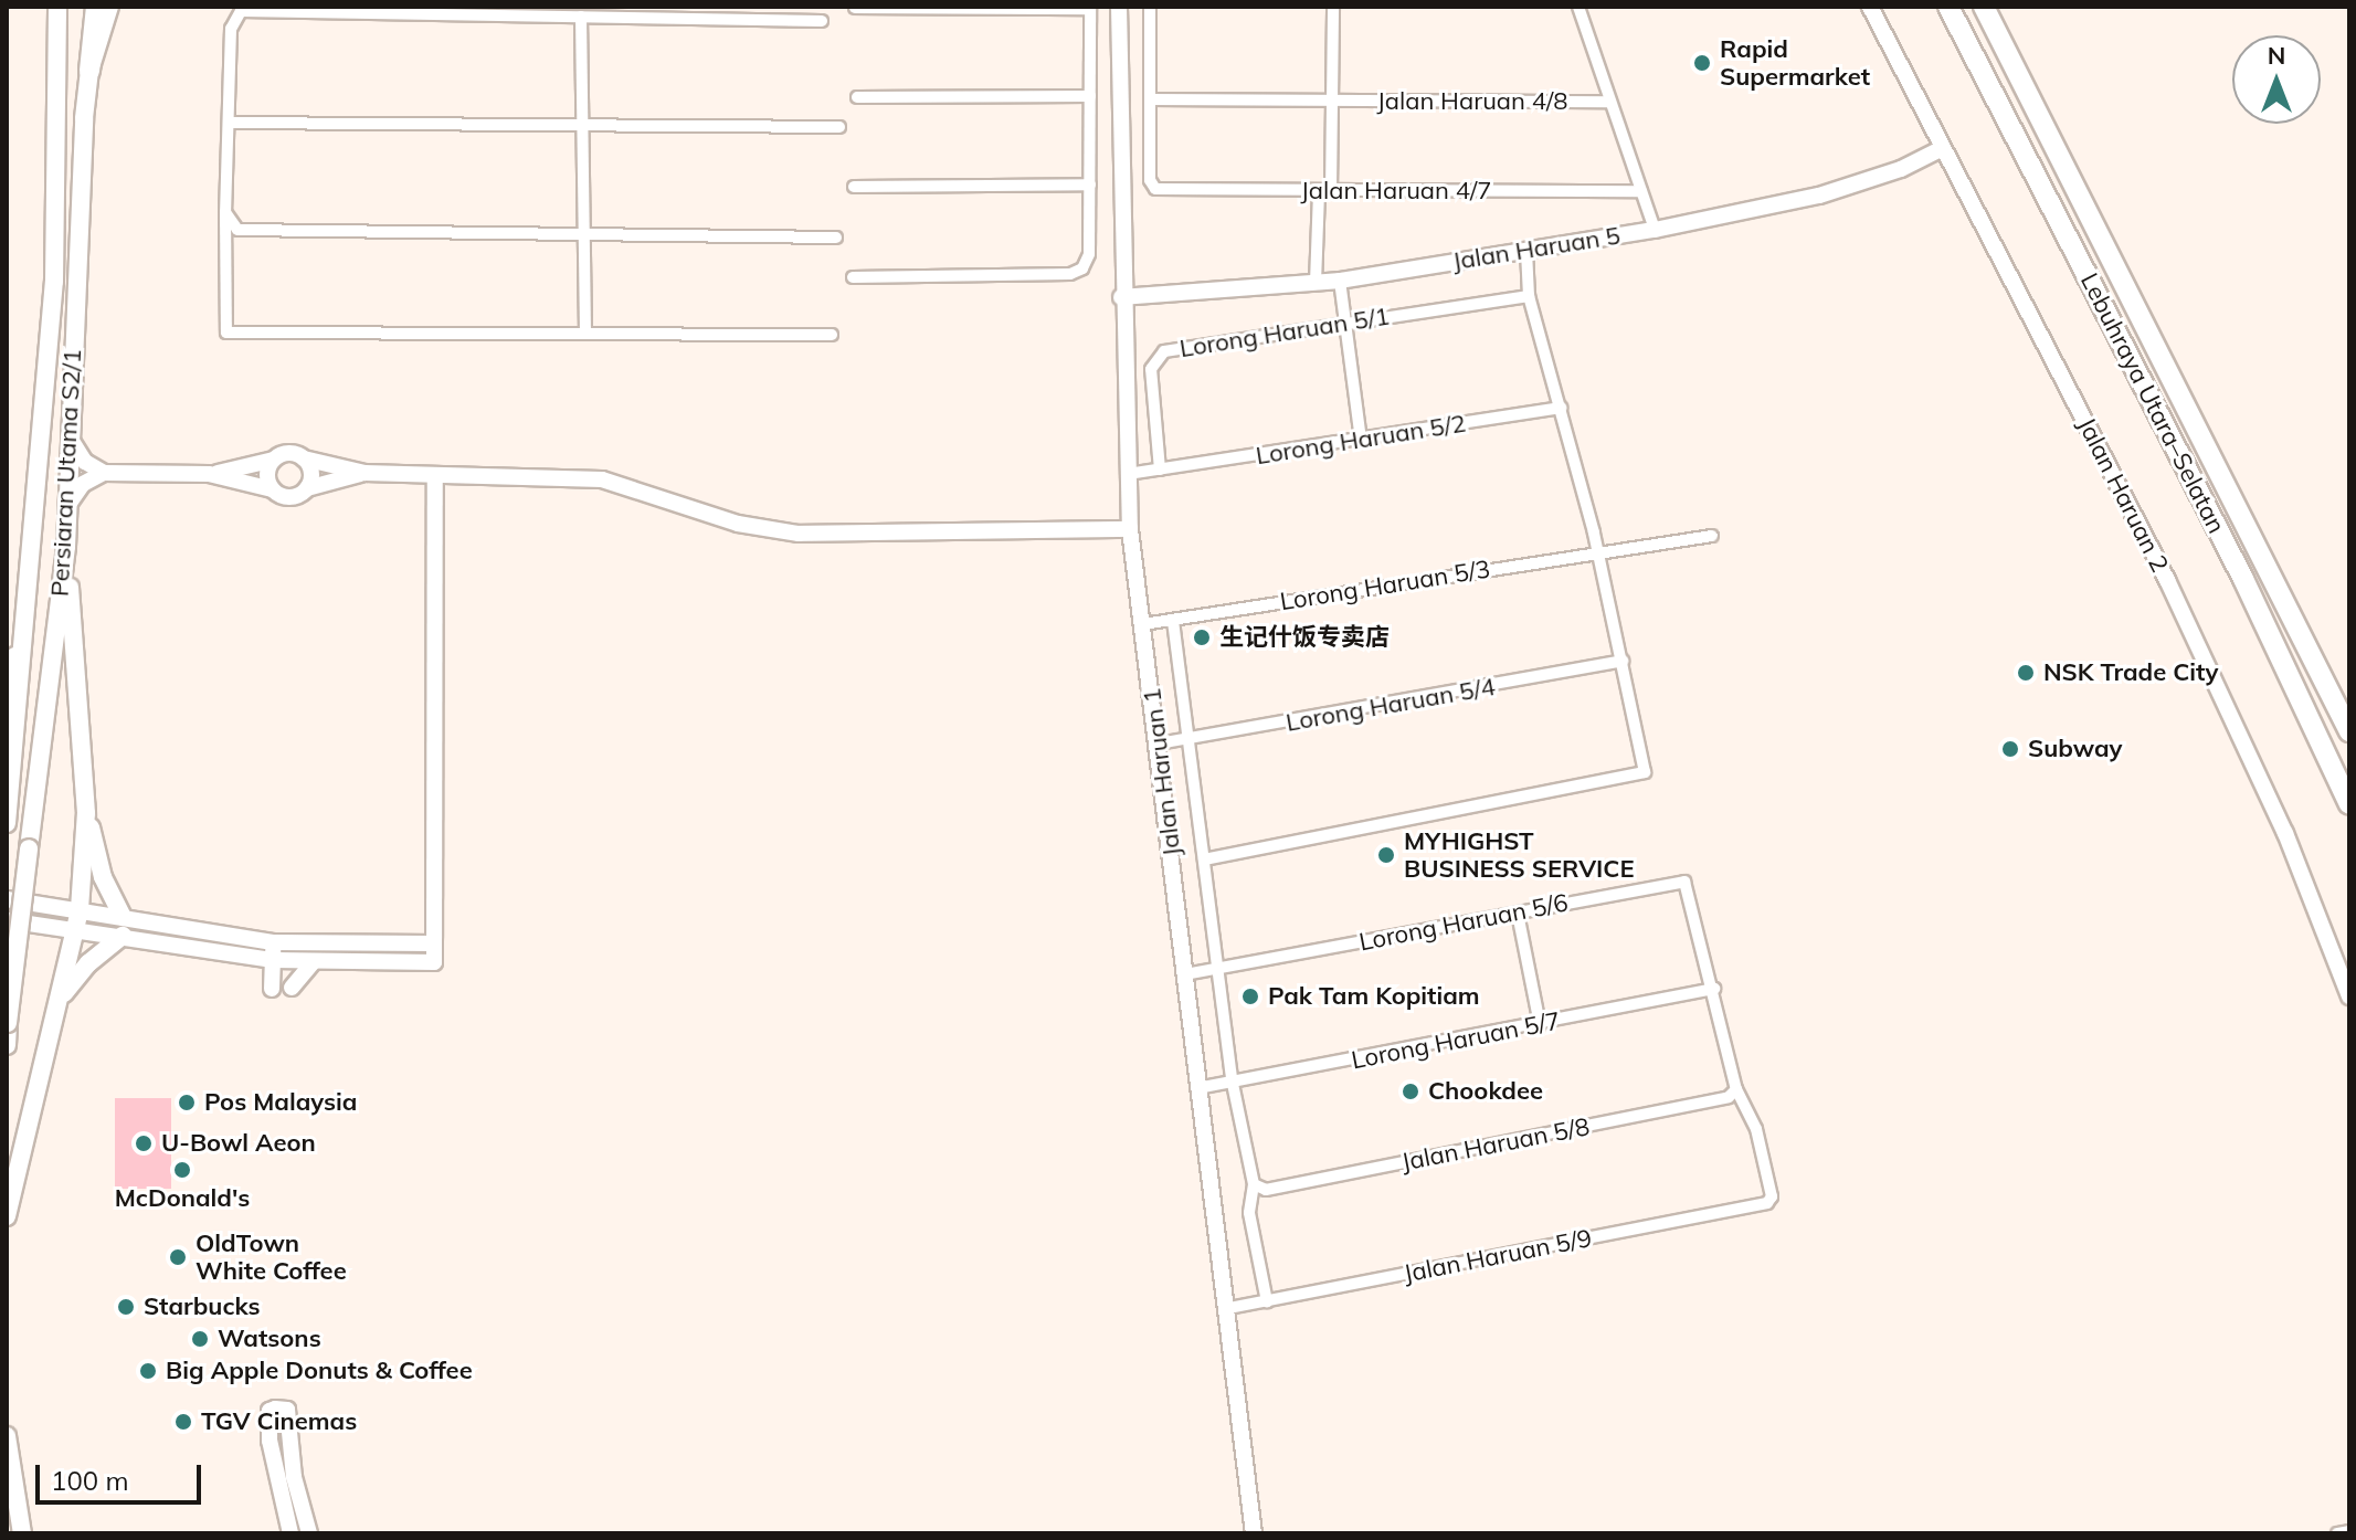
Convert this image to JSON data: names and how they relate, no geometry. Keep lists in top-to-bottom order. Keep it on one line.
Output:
{"streets":{"highway":["Lebuhraya Utara–Selatan"],"main road":["Persiaran Utama S2/1"],"street":["Jalan Haruan 4/8","Jalan Haruan 4/7","Jalan Haruan 5","Lorong Haruan 5/1","Lorong Haruan 5/2","Jalan Haruan 2","Lorong Haruan 5/3","Lorong Haruan 5/4","Jalan Haruan 1","Lorong Haruan 5/6","Lorong Haruan 5/7","Jalan Haruan 5/8","Jalan Haruan 5/9"]},"crossings":[["Jalan Haruan 4/8","Jalan Haruan 4/7"],["Jalan Haruan 5","Jalan Haruan 2"],["Jalan Haruan 5","Jalan Haruan 1"],["Lorong Haruan 5/1","Lorong Haruan 5/2"],["Lorong Haruan 5/2","Jalan Haruan 1"],["Lorong Haruan 5/3","Jalan Haruan 1"],["Lorong Haruan 5/4","Jalan Haruan 1"],["Jalan Haruan 1","Lorong Haruan 5/6"],["Jalan Haruan 1","Lorong Haruan 5/7"],["Jalan Haruan 1","Jalan Haruan 5/9"],["Lorong Haruan 5/6","Lorong Haruan 5/7"],["Jalan Haruan 5/8","Jalan Haruan 5/9"]],"places":["Rapid Supermarket","生记什饭专卖店","NSK Trade City","Subway","MYHIGHST BUSINESS SERVICE","Pak Tam Kopitiam","Chookdee","Pos Malaysia","U-Bowl Aeon","McDonald's","OldTown White Coffee","Starbucks","Watsons","Big Apple Donuts & Coffee","TGV Cinemas"],"scale_bar":"100 m","north":"top"}
